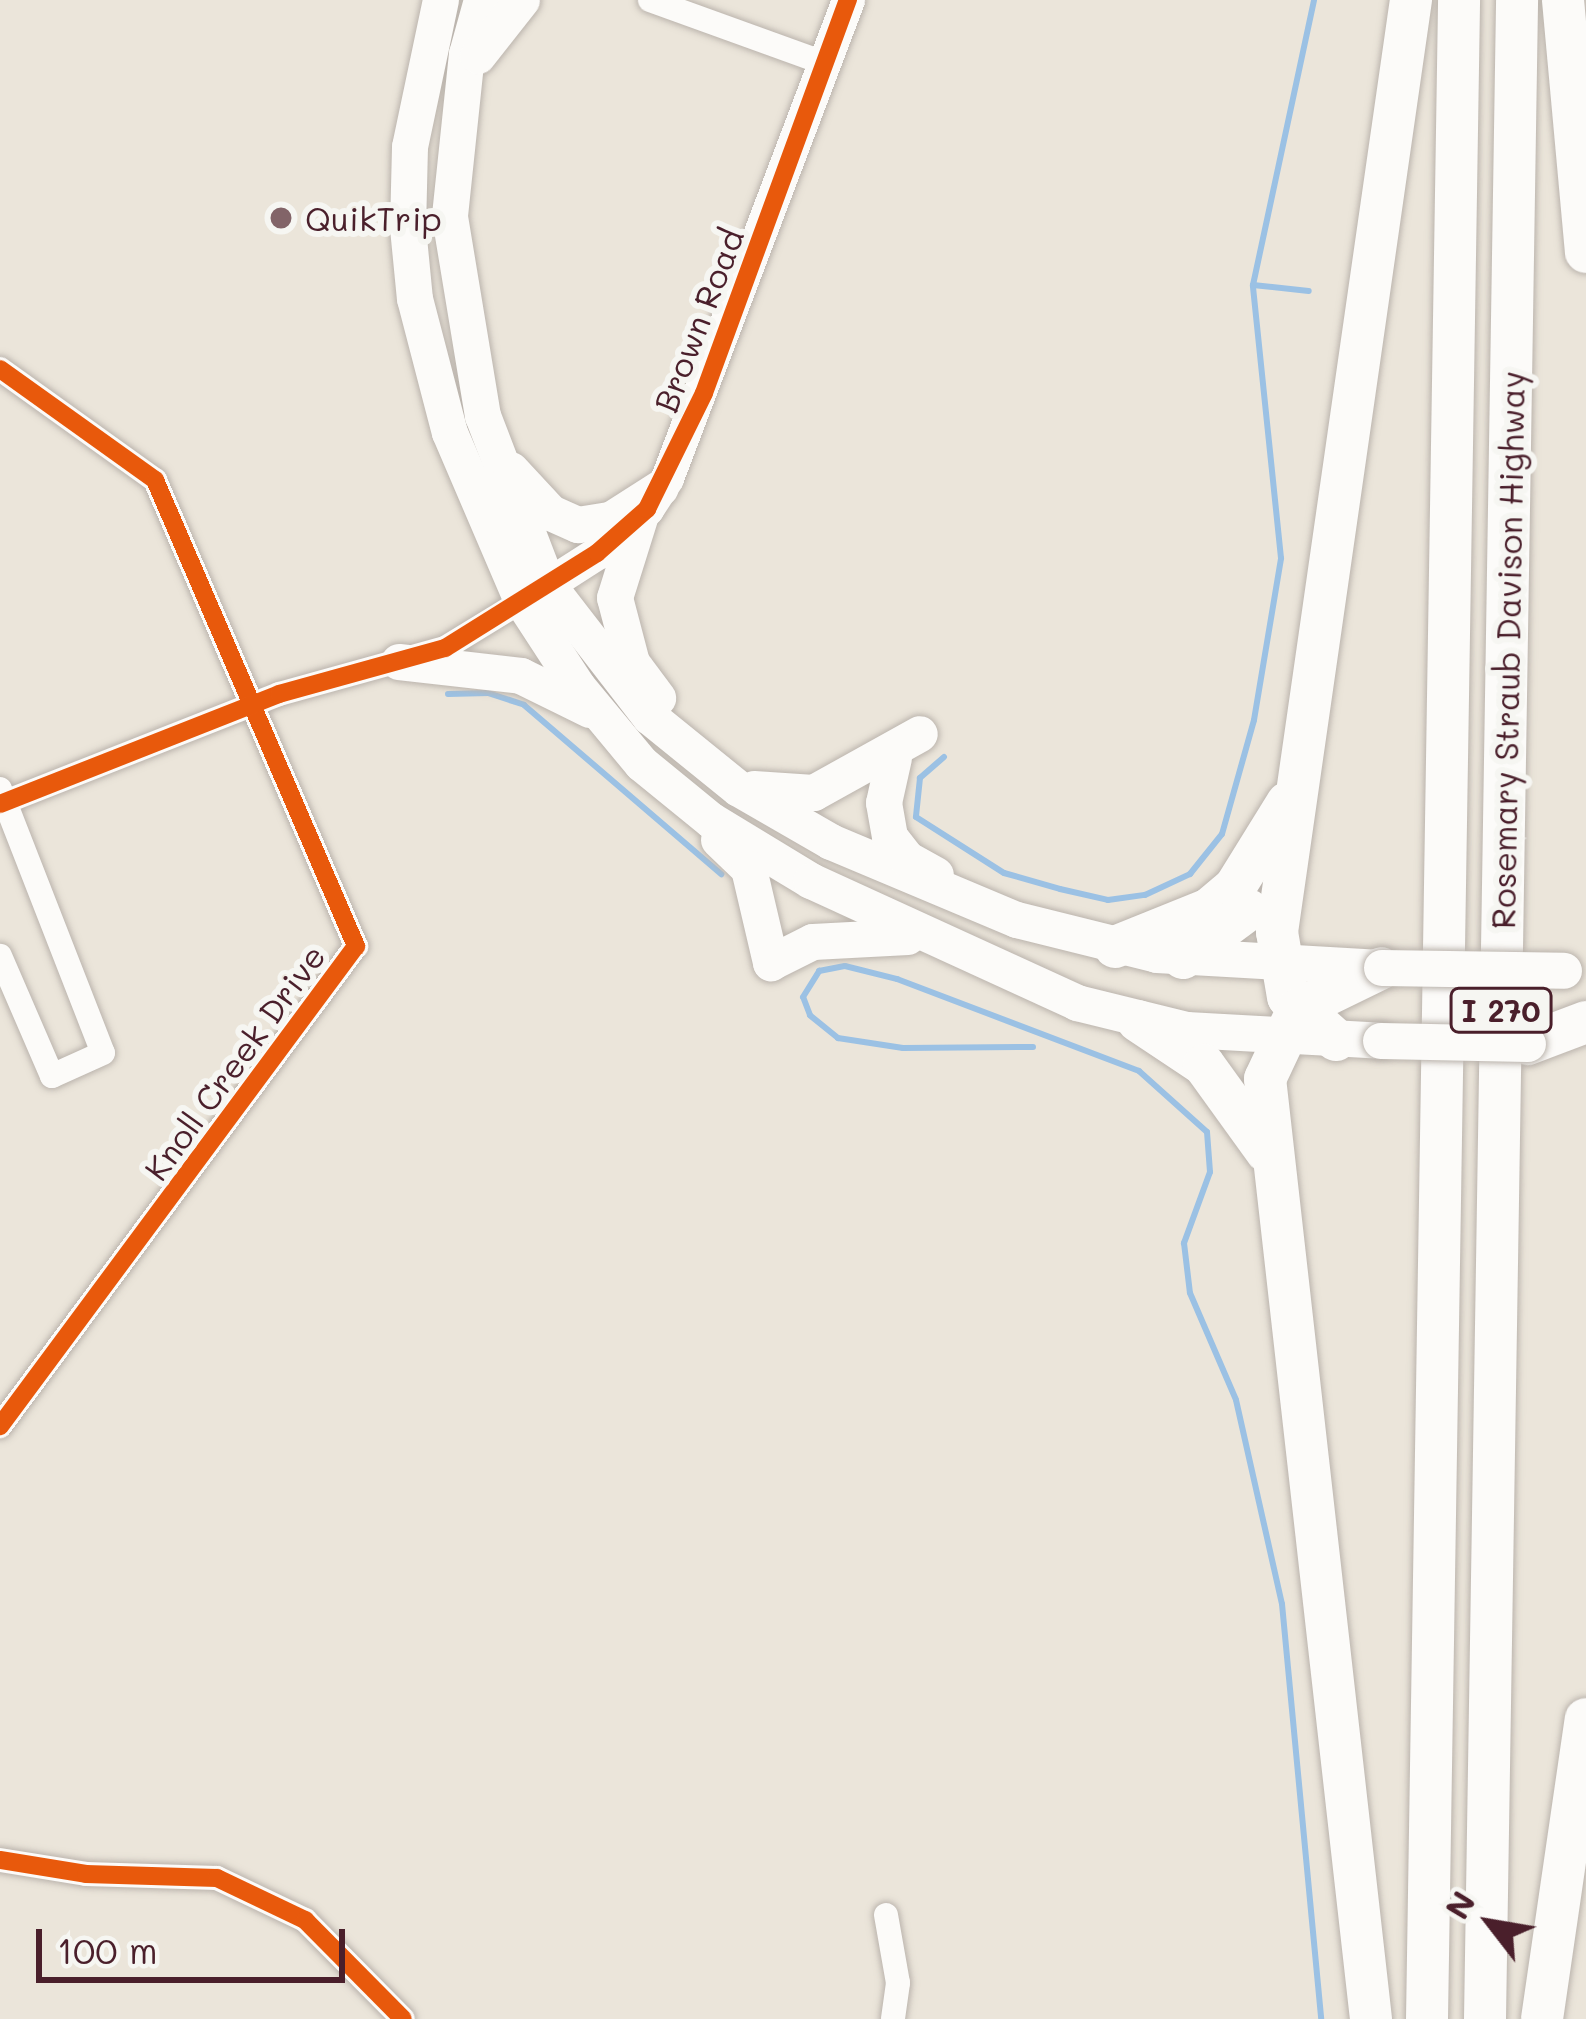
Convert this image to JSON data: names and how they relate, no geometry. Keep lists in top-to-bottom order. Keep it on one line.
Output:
{"streets":{"highway":["Rosemary Straub Davison Highway","I 270"],"street":["Brown Road","Knoll Creek Drive"]},"places":["QuikTrip"],"scale_bar":"100 m","north":"top left"}
